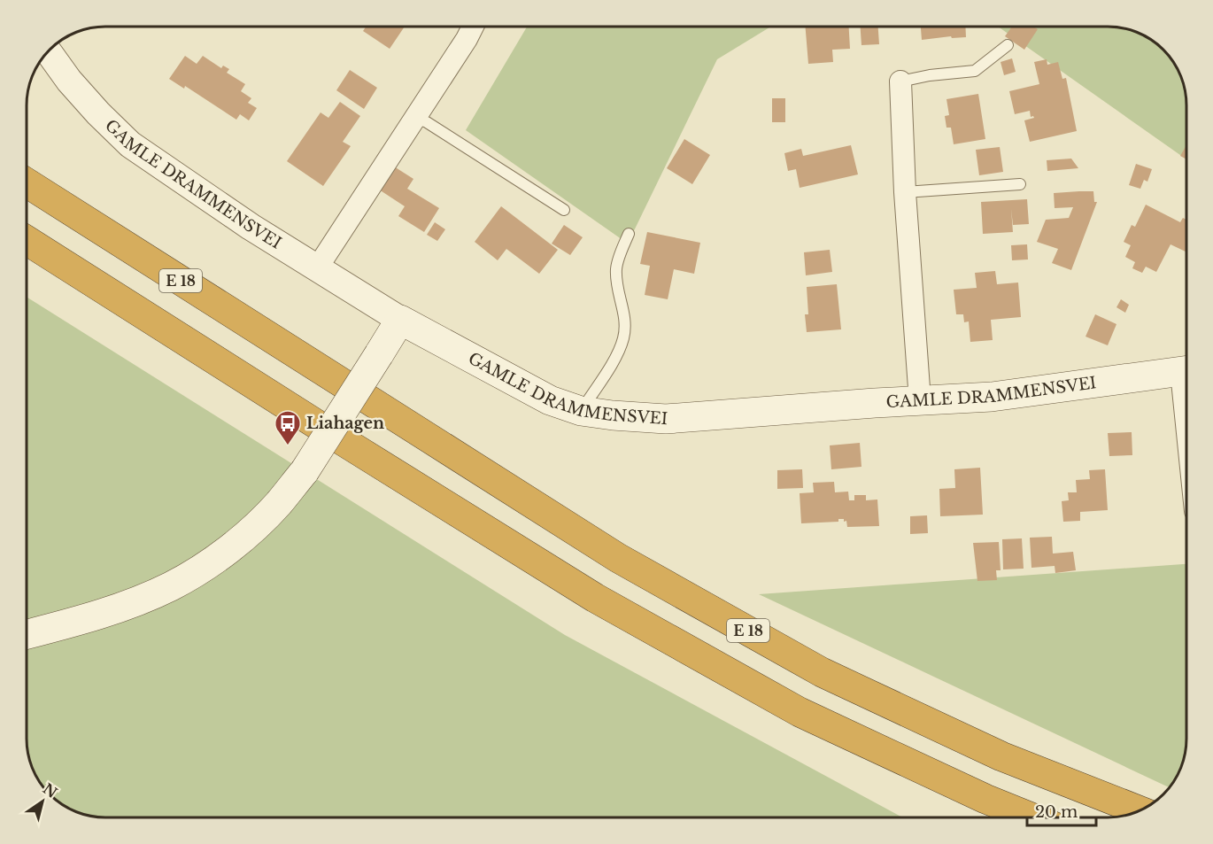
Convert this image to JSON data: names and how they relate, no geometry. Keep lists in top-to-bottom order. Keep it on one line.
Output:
{"streets":{"highway":["E 18"],"main road":["GAMLE DRAMMENSVEI"]},"places":{"bus stop":["Liahagen"]},"scale_bar":"20 m","north":"top right"}
